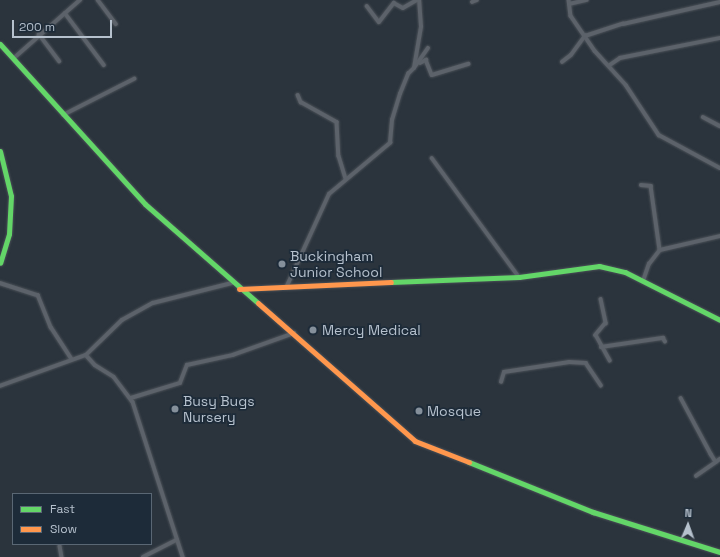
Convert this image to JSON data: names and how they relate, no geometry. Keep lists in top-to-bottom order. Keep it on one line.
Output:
{"places":["Buckingham Junior School","Mercy Medical","Busy Bugs Nursery","Mosque"],"legend":["Fast","Slow"],"scale_bar":"200 m","north":"top"}
